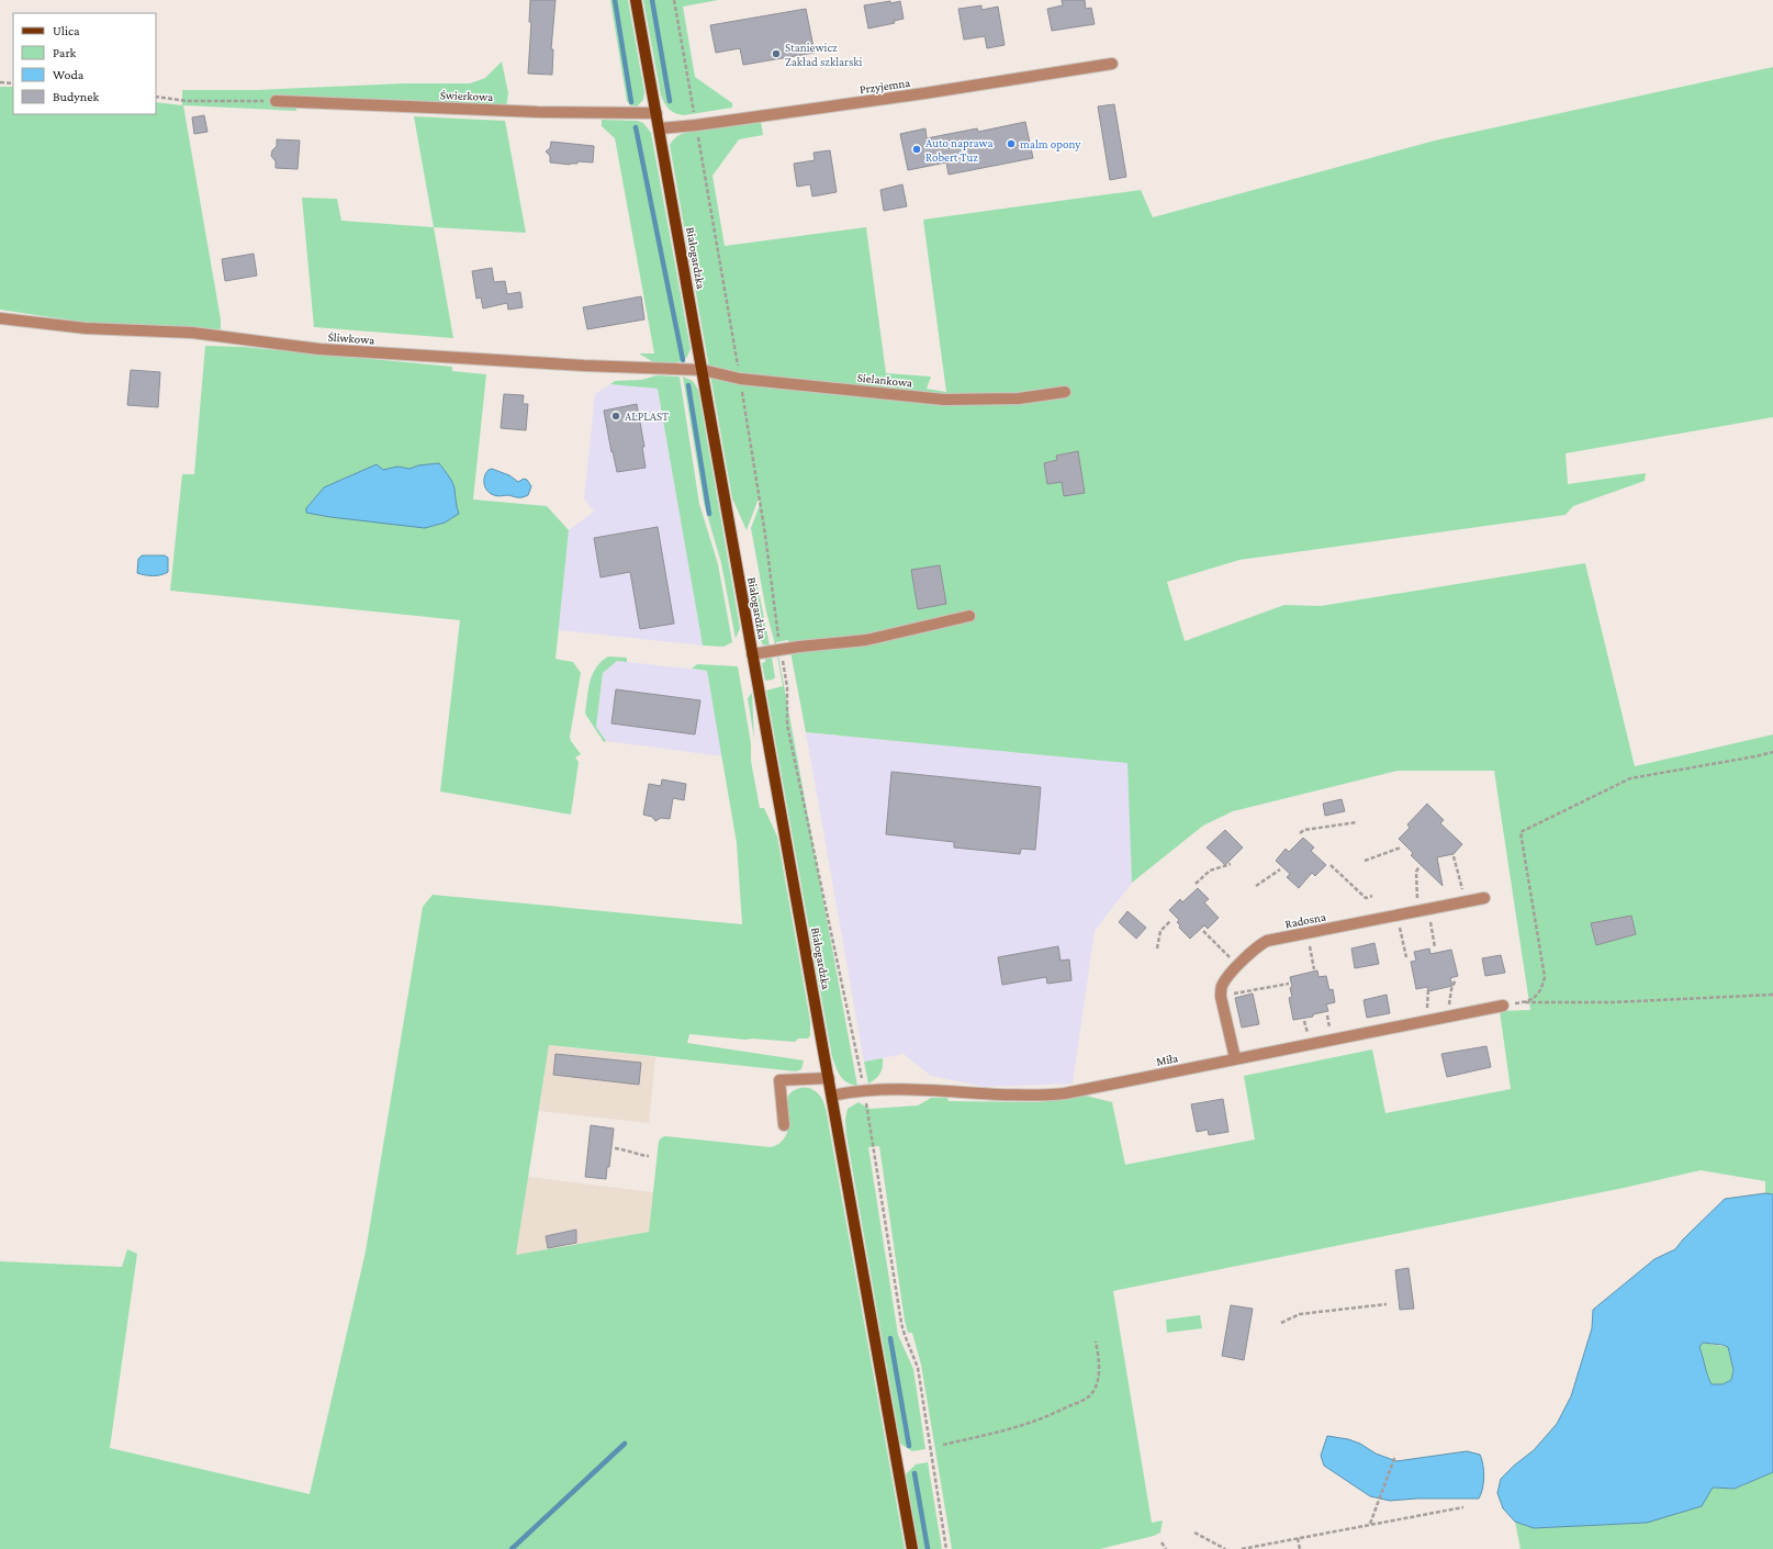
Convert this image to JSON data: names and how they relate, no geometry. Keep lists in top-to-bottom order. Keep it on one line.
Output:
{"streets":{"main road":["Białogardzka"],"street":["Przyjemna","Świerkowa","Śliwkowa","Sielankowa","Radosna","Miła"]},"crossings":[["Przyjemna","Białogardzka"],["Świerkowa","Białogardzka"],["Białogardzka","Śliwkowa"],["Białogardzka","Sielankowa"],["Białogardzka","Miła"],["Śliwkowa","Sielankowa"]],"places":["Staniewicz Zakład szklarski","malm opony","Auto naprawa Robert Tuz","ALPLAST"],"legend":["Ulica","Park","Woda","Budynek"]}
